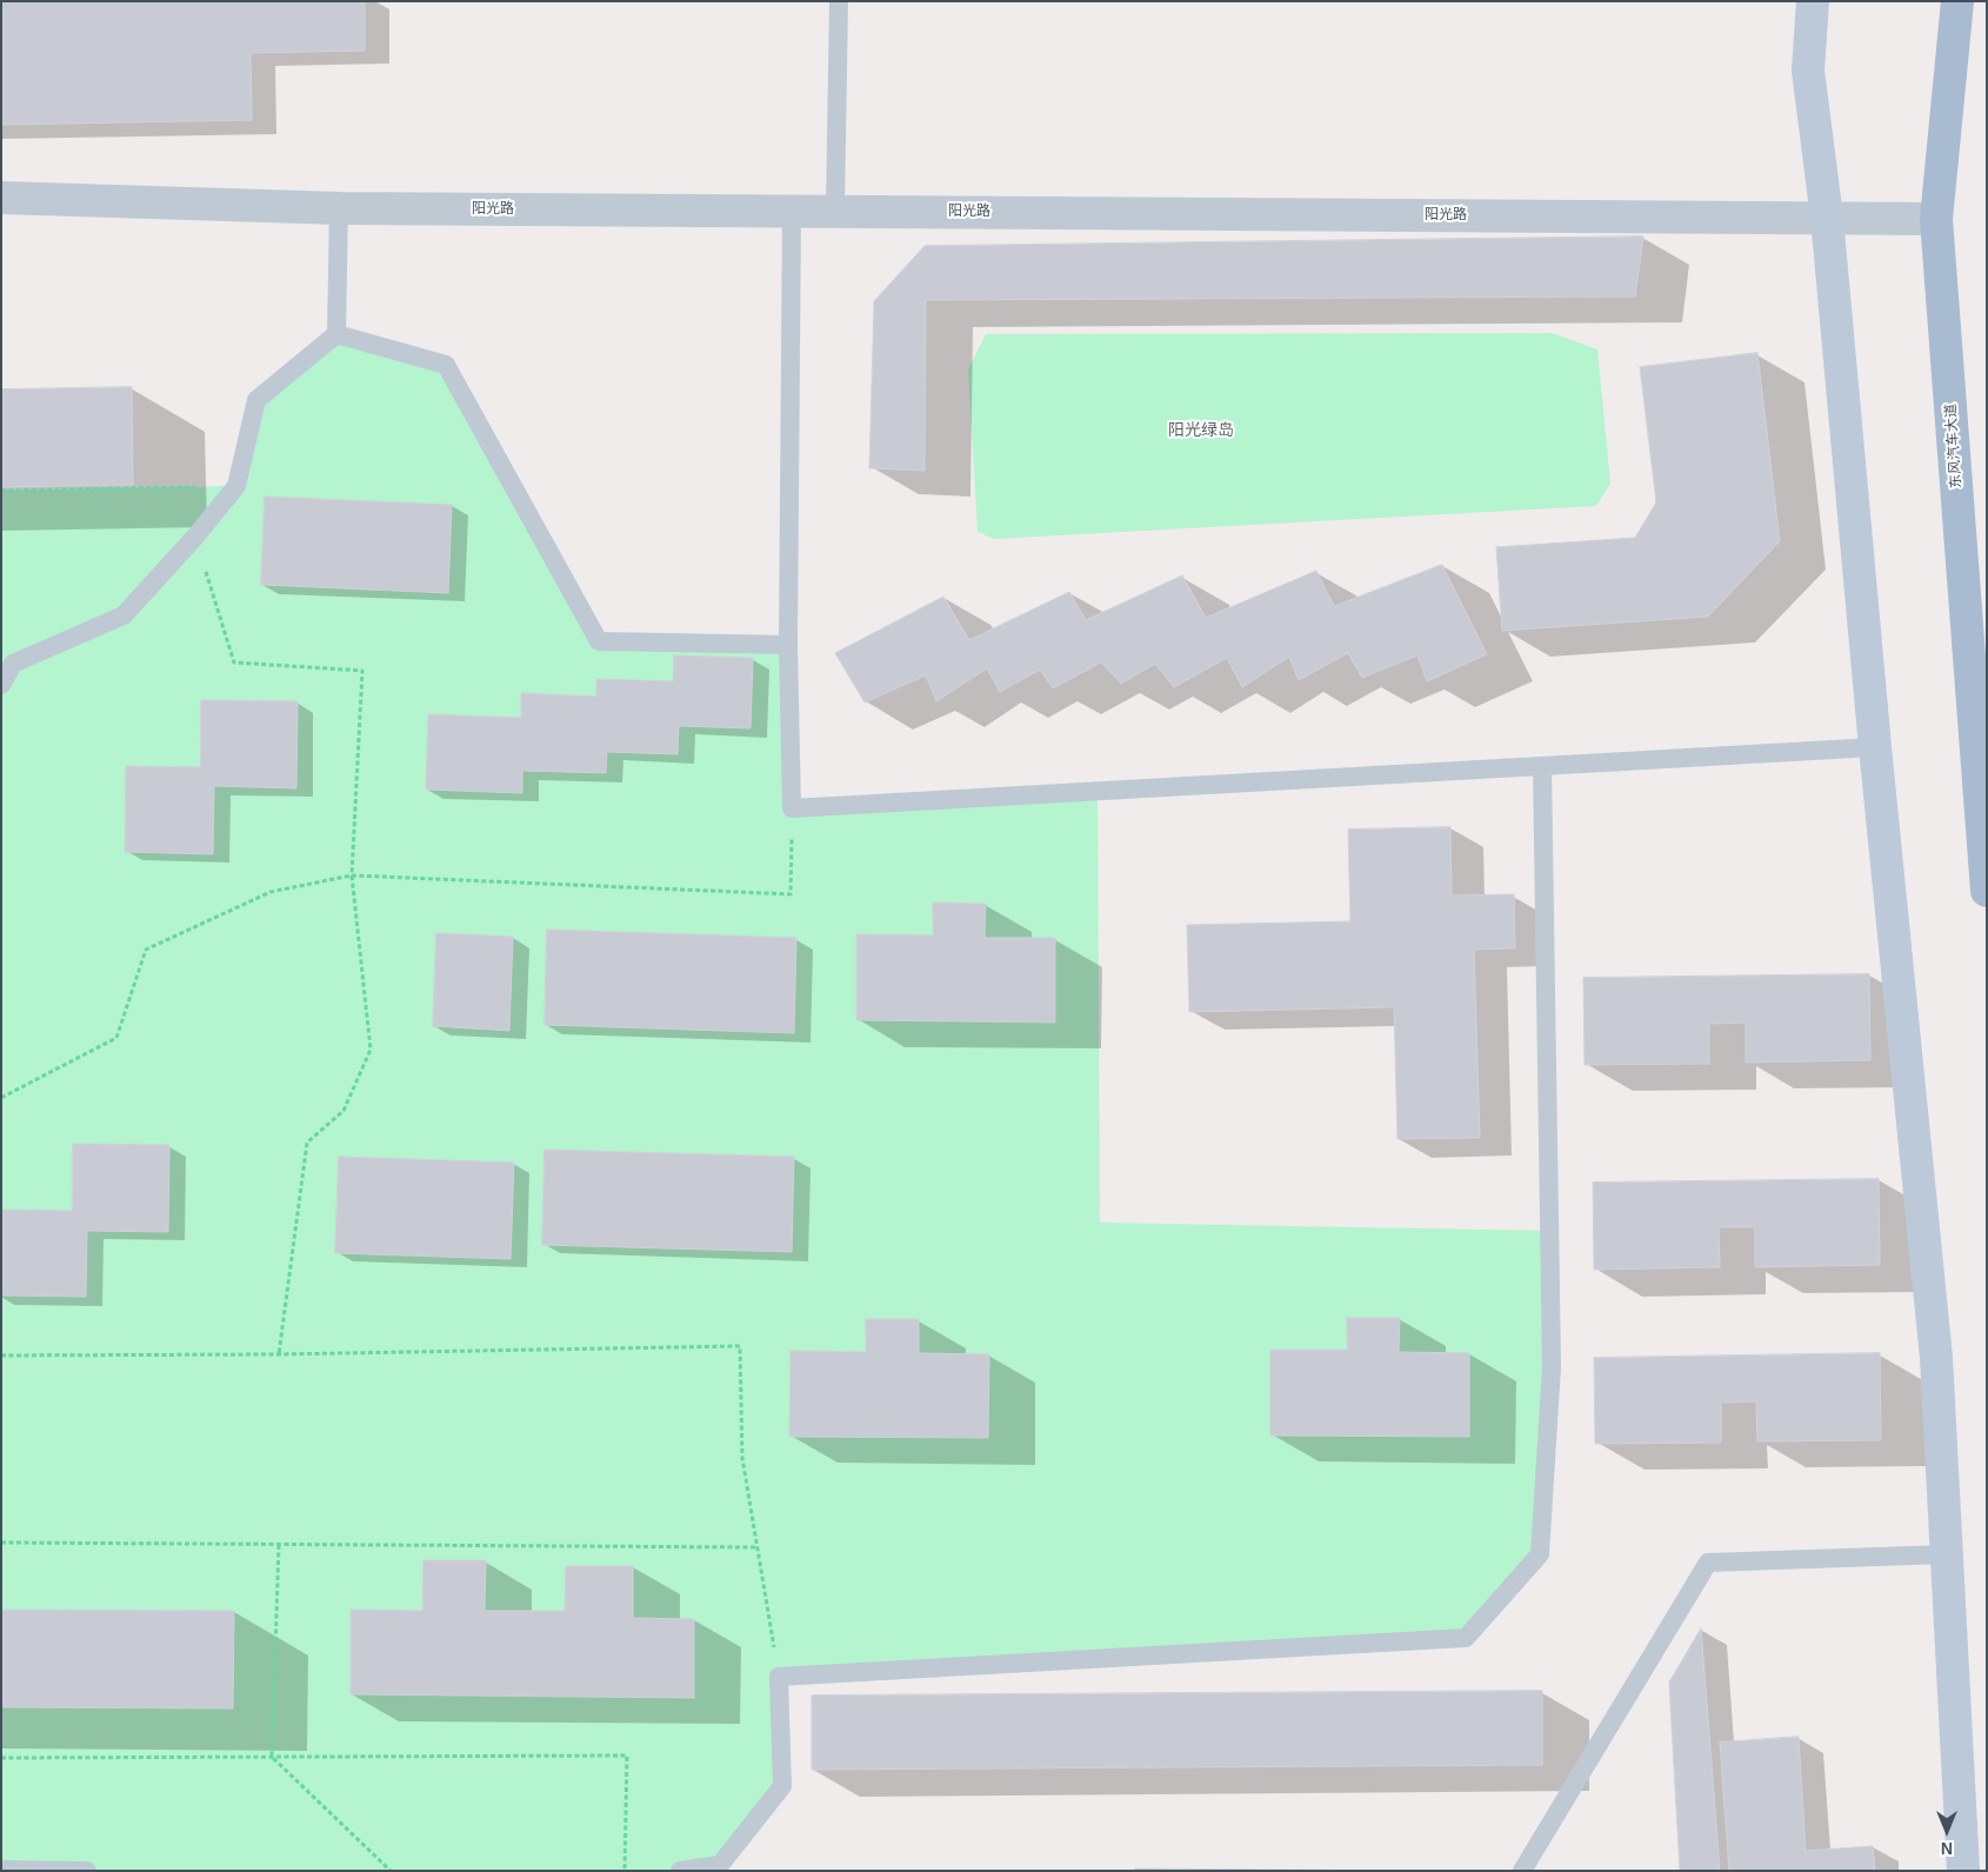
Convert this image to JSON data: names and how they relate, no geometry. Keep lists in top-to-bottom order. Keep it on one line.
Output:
{"streets":{"main road":["东风汽车大道"],"street":["阳光路"]},"crossings":[["阳光路","东风汽车大道"]],"districts":["阳光绿岛"],"north":"bottom"}
